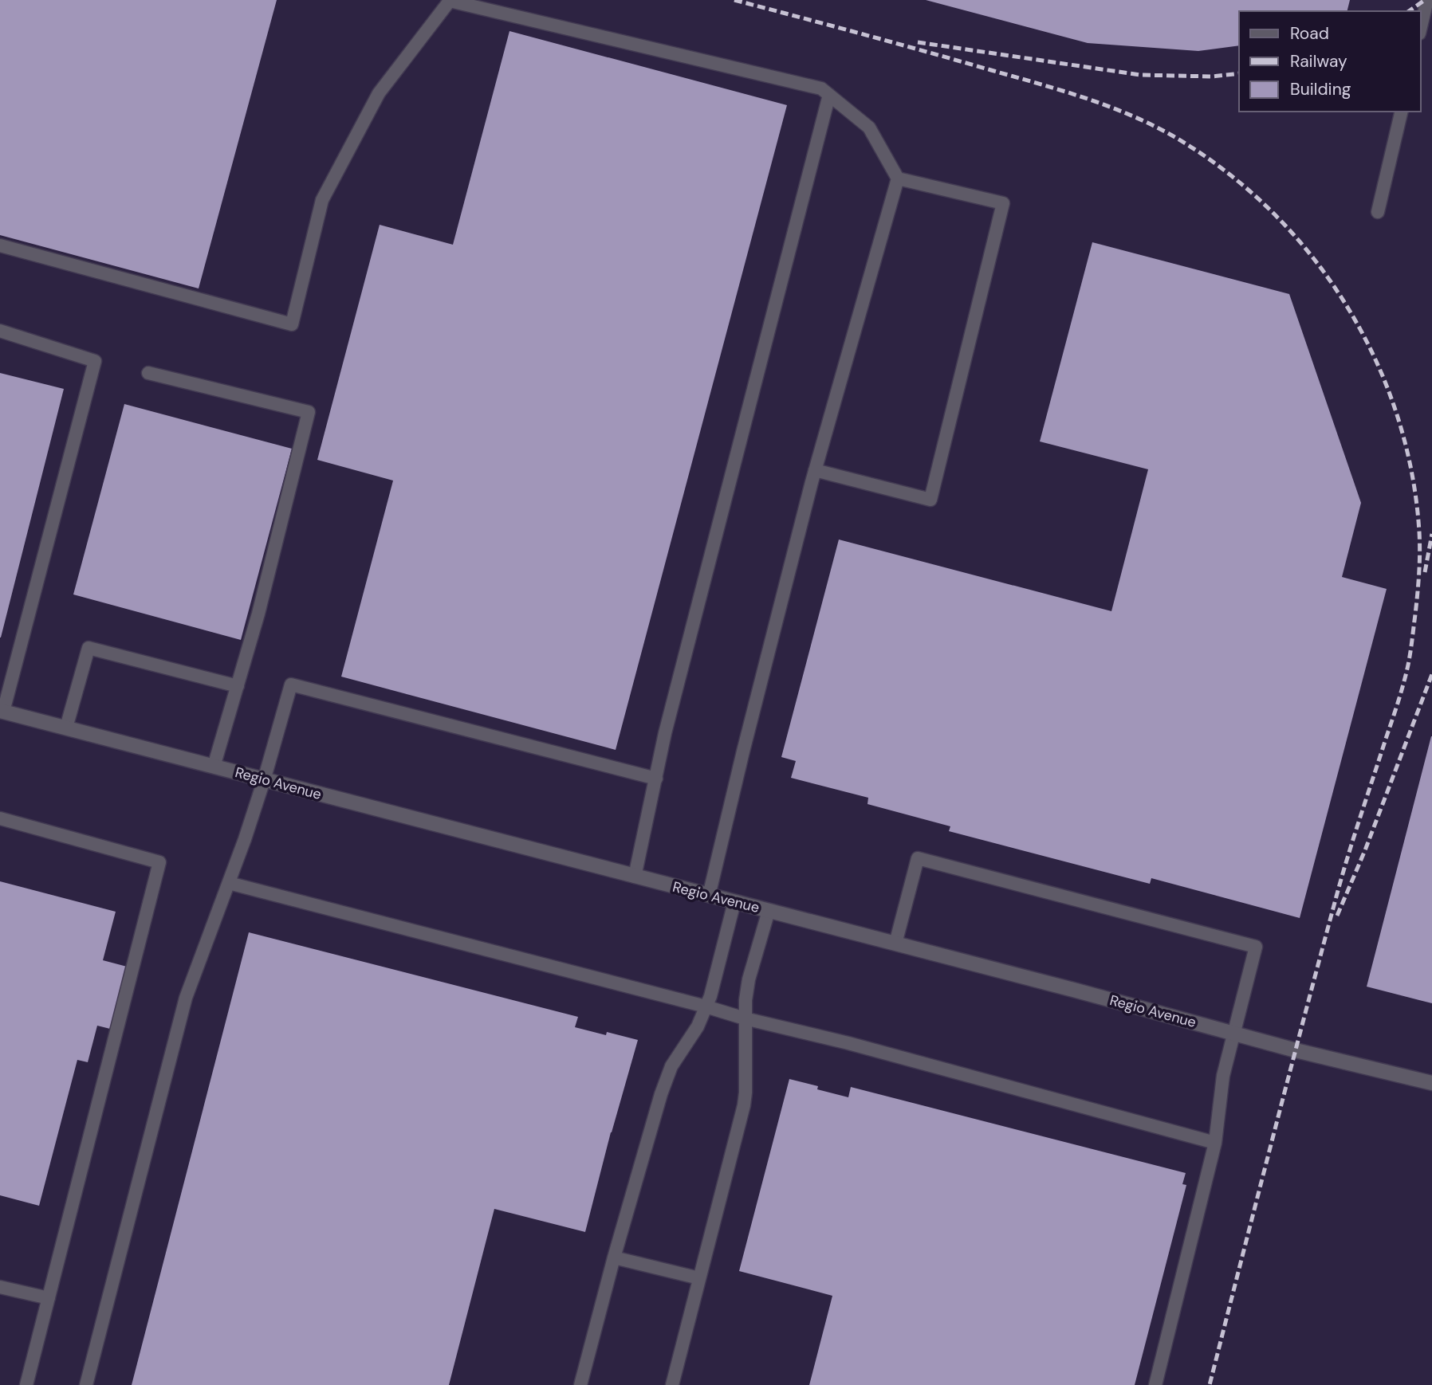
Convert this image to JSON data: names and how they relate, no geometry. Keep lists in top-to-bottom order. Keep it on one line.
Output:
{"streets":{"street":["Regio Avenue"]},"legend":["Road","Railway","Building"]}
